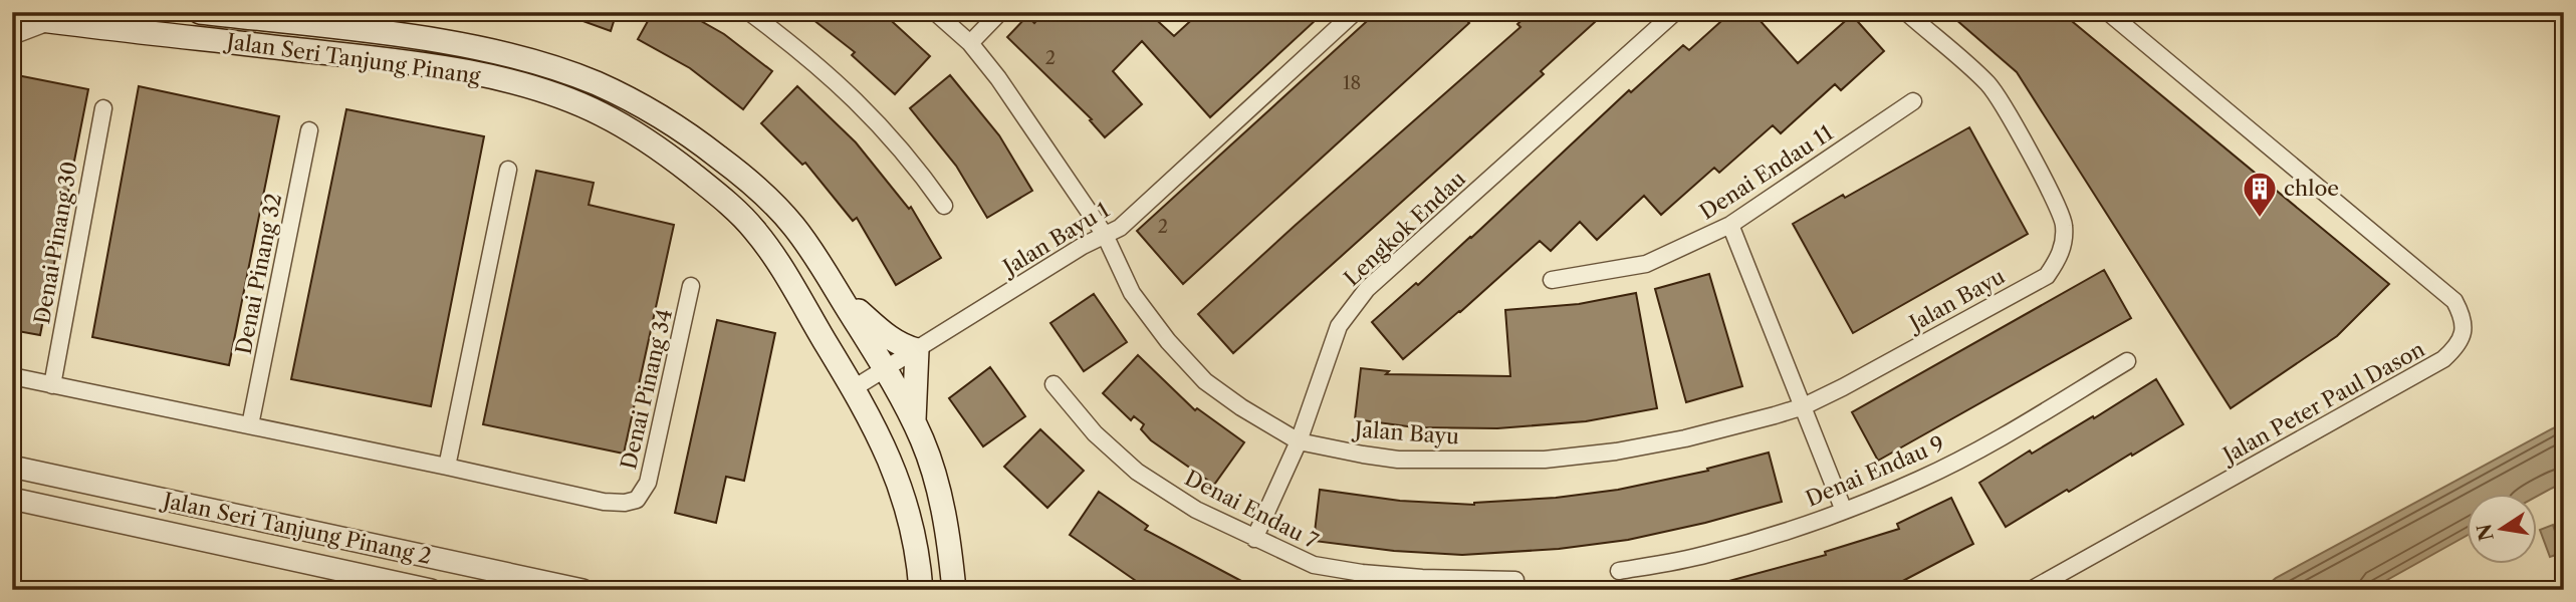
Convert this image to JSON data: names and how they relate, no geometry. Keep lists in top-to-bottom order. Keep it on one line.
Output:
{"streets":{"main road":["Jalan Seri Tanjung Pinang"],"street":["Denai Endau 11","Lengkok Endau","Jalan Bayu 1","Denai Pinang 30","Denai Pinang 32","Jalan Bayu","Denai Pinang 34","Jalan Peter Paul Dason","Denai Endau 9","Denai Endau 7","Jalan Seri Tanjung Pinang 2"]},"crossings":[["Jalan Seri Tanjung Pinang","Jalan Bayu 1"],["Lengkok Endau","Jalan Bayu"],["Lengkok Endau","Denai Endau 7"],["Jalan Bayu 1","Jalan Bayu"]],"places":{"building":["chloe"]},"house_numbers":["2","18","2"],"north":"left"}
